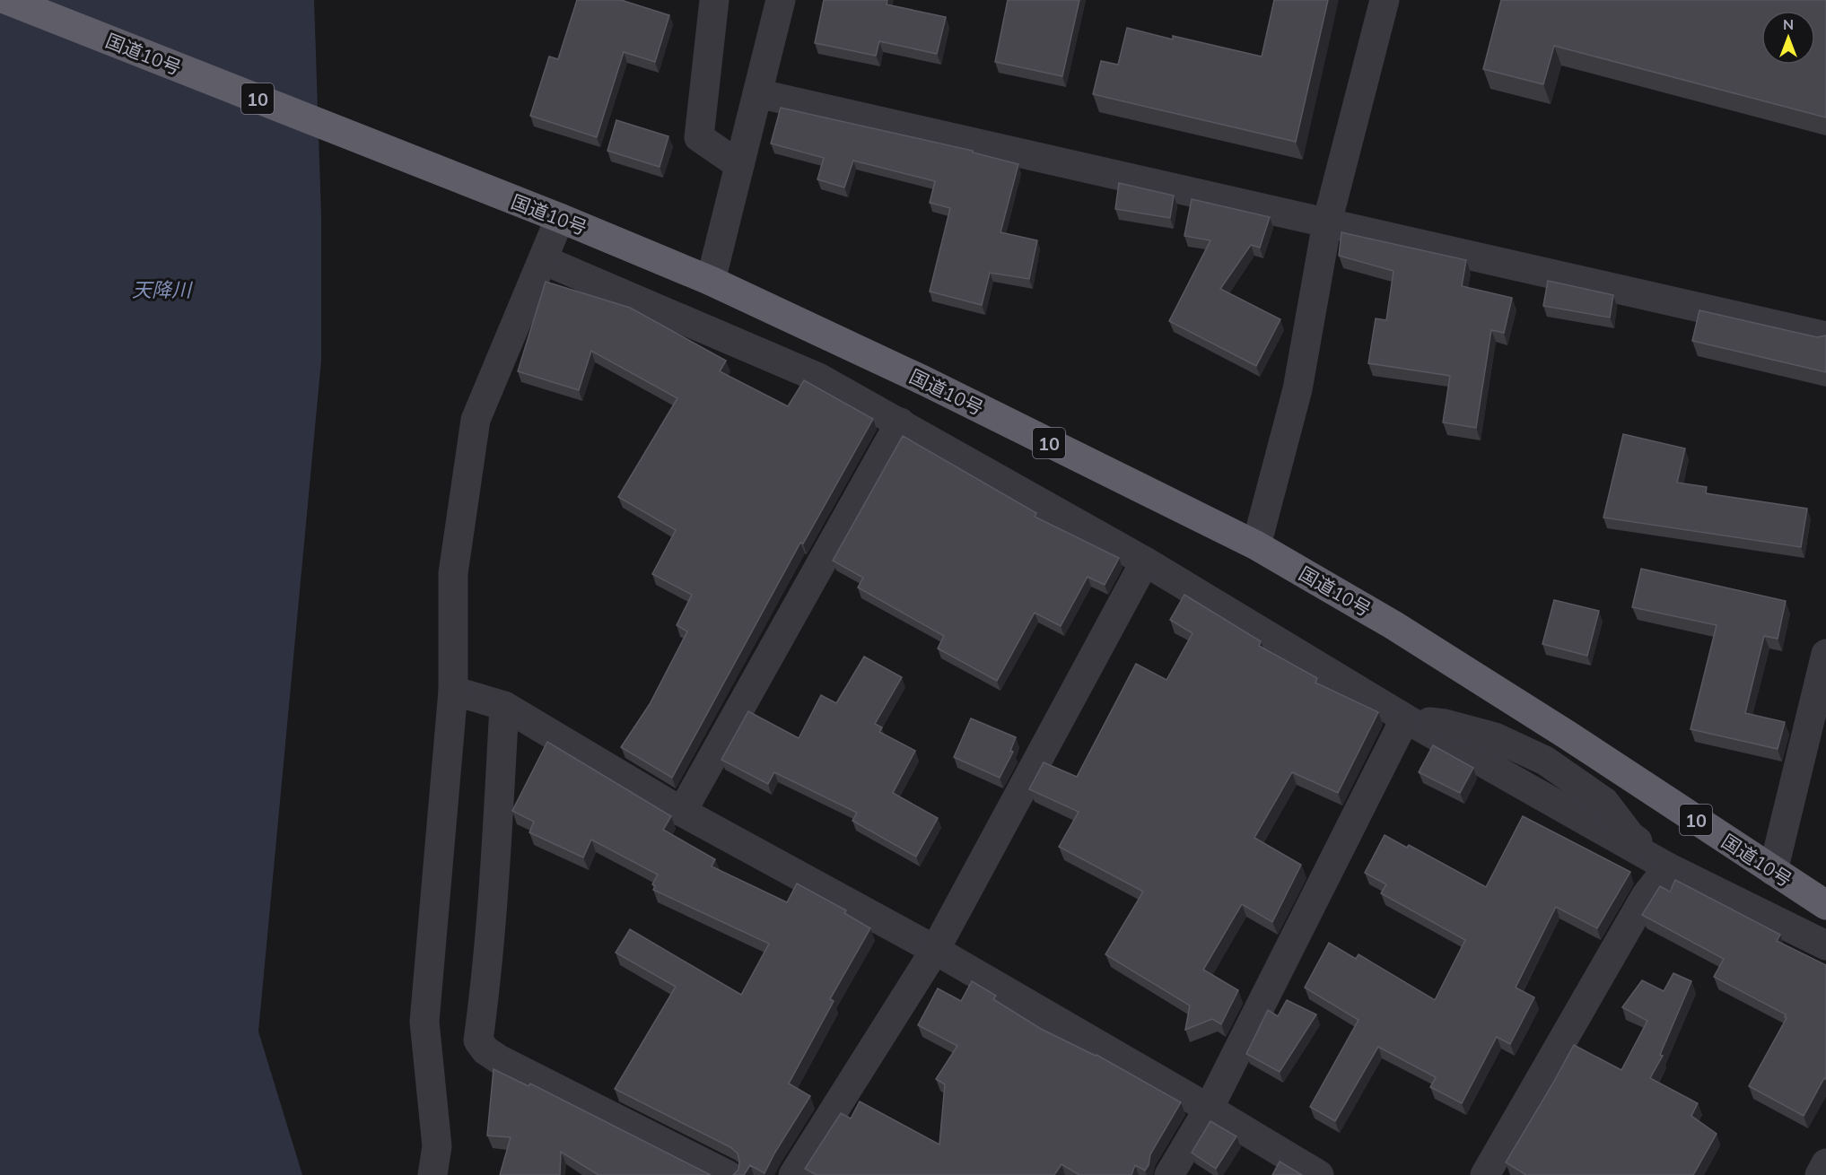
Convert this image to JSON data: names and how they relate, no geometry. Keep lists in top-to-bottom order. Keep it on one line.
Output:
{"streets":{"highway":["国道10号","10"]},"water":["天降川"],"north":"top"}
